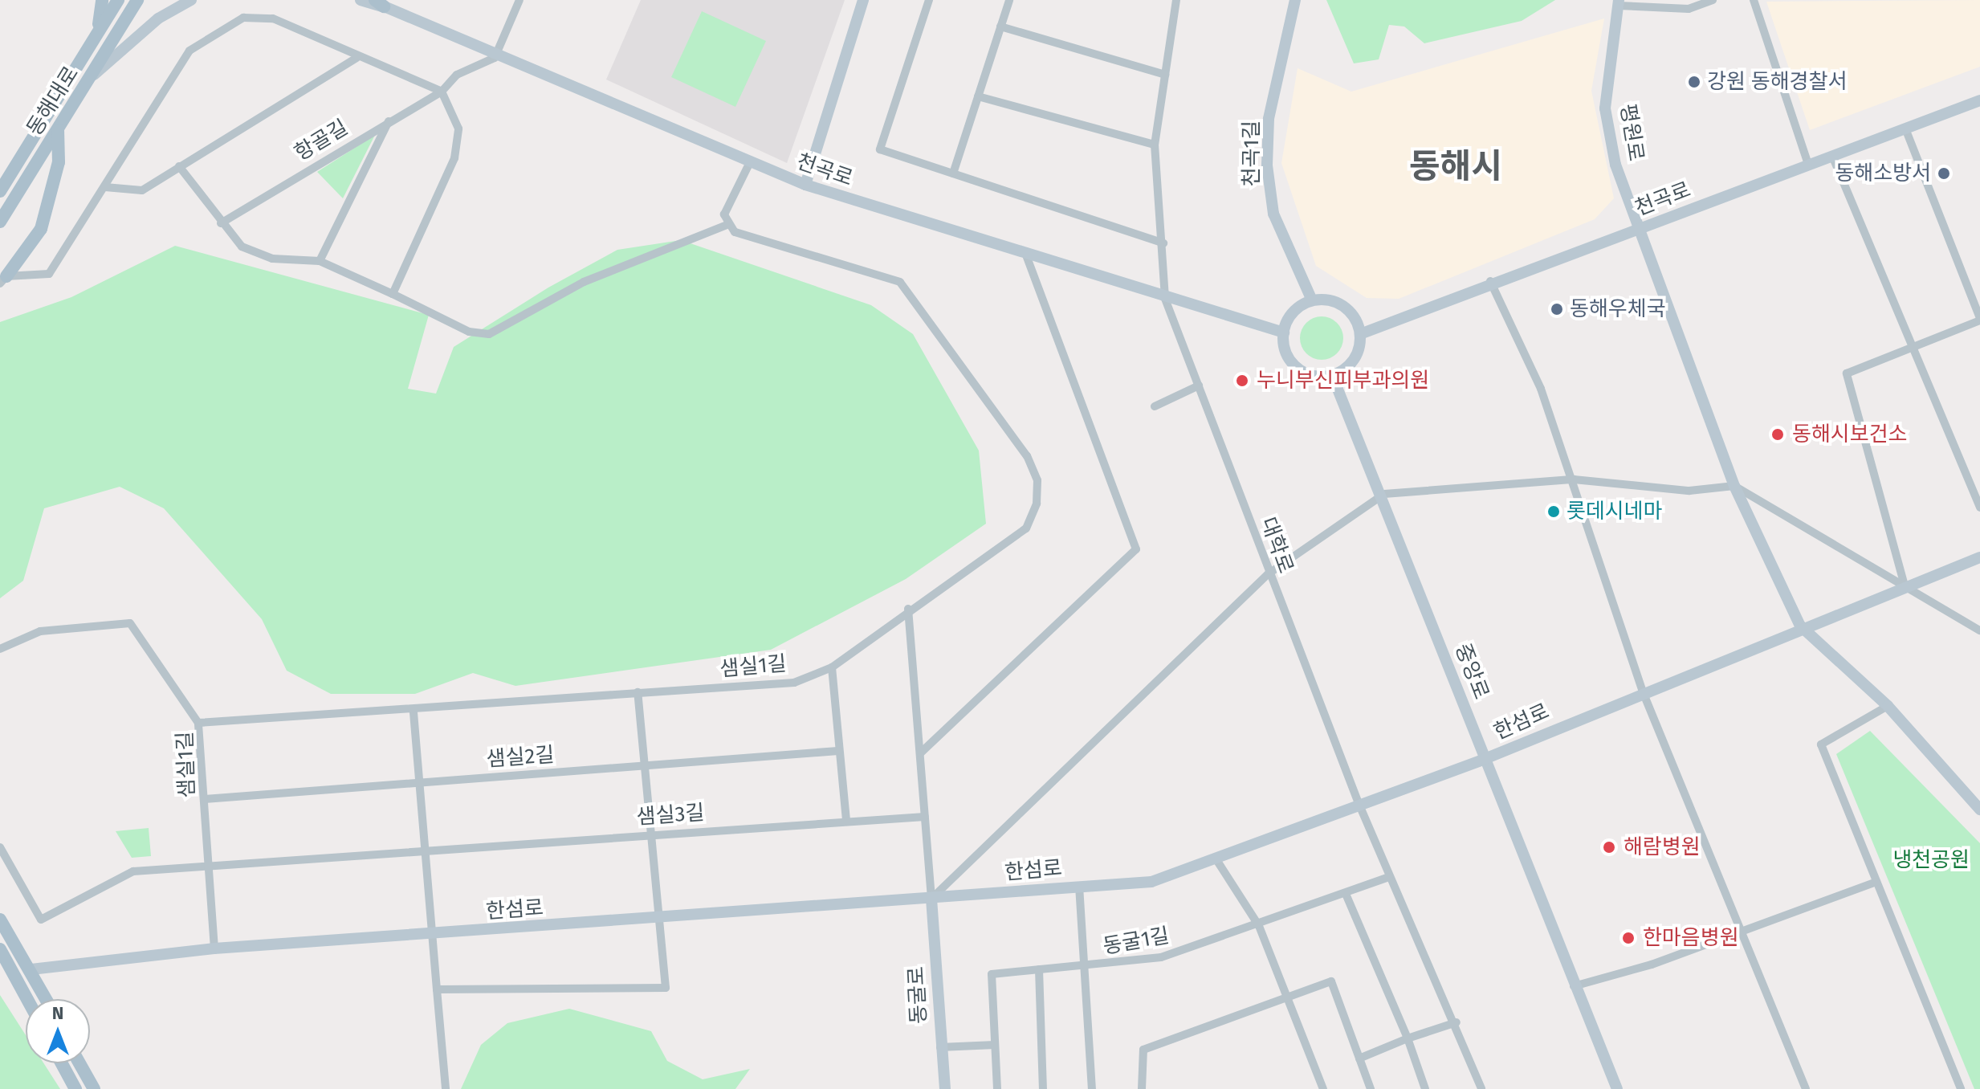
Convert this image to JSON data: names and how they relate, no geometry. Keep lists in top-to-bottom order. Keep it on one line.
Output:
{"streets":{"main road":["동해대로"],"street":["평원로","항골길","천곡1길","천곡로","대학로","샘실1길","중앙로","한섬로","샘실2길","샘실3길","동굴1길","동굴로"]},"crossings":[["평원로","천곡로"],["평원로","한섬로"],["항골길","천곡로"],["천곡1길","천곡로"],["천곡1길","중앙로"],["천곡로","대학로"],["천곡로","중앙로"],["대학로","한섬로"],["대학로","동굴1길"],["샘실1길","한섬로"],["샘실1길","샘실2길"],["샘실1길","샘실3길"],["중앙로","한섬로"],["한섬로","동굴로"]],"districts":["동해시"],"parks":["냉천공원"],"places":["강원 동해경찰서","동해소방서","동해우체국","누니부신피부과의원","동해시보건소","롯데시네마","해람병원","한마음병원"],"north":"top"}
